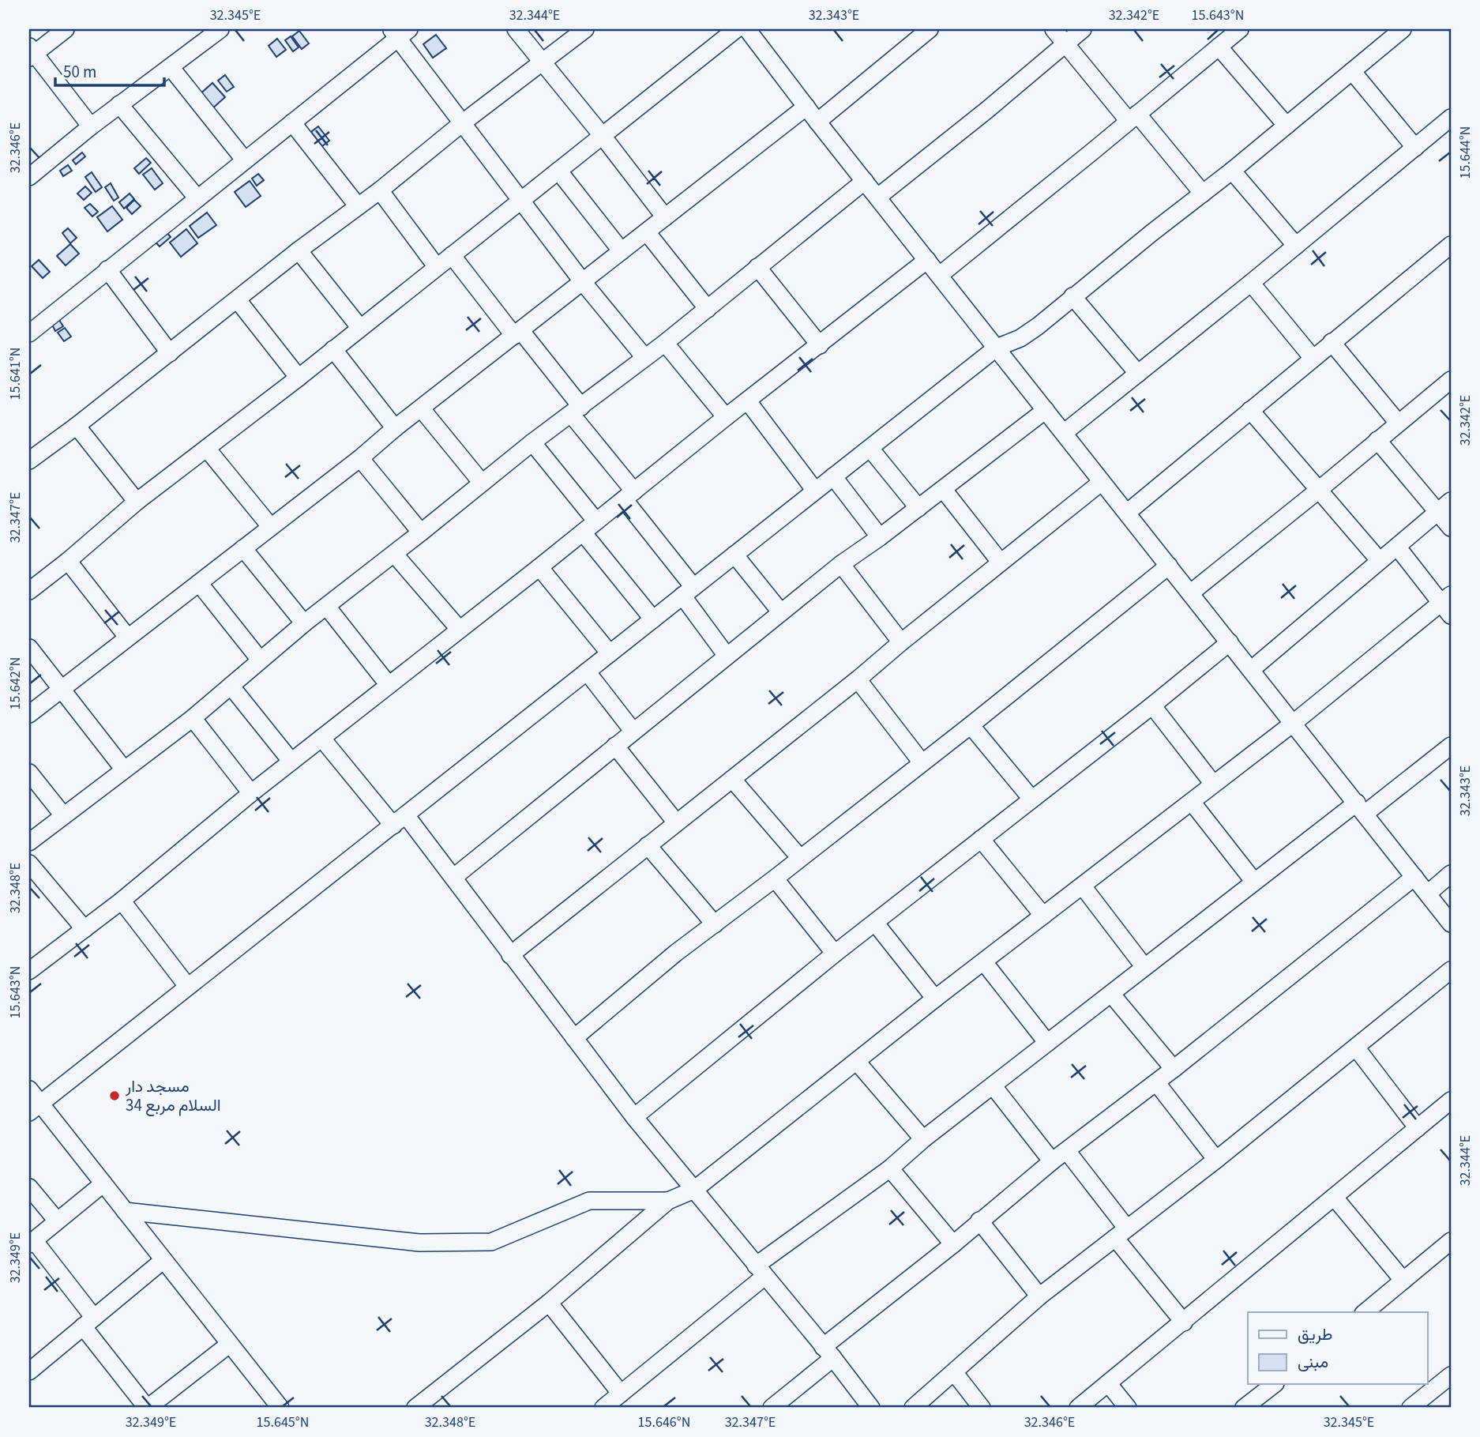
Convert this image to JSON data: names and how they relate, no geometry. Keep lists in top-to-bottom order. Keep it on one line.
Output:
{"places":["مسجد دار السلام مربع 34"],"legend":["طريق","مبنى"],"scale_bar":"50 m","coordinates":["32.345°E","32.344°E","32.343°E","32.342°E","15.643°N","32.346°E","15.644°N","15.641°N","32.347°E","15.642°N","32.348°E","32.349°E","15.645°N","15.646°N"]}
